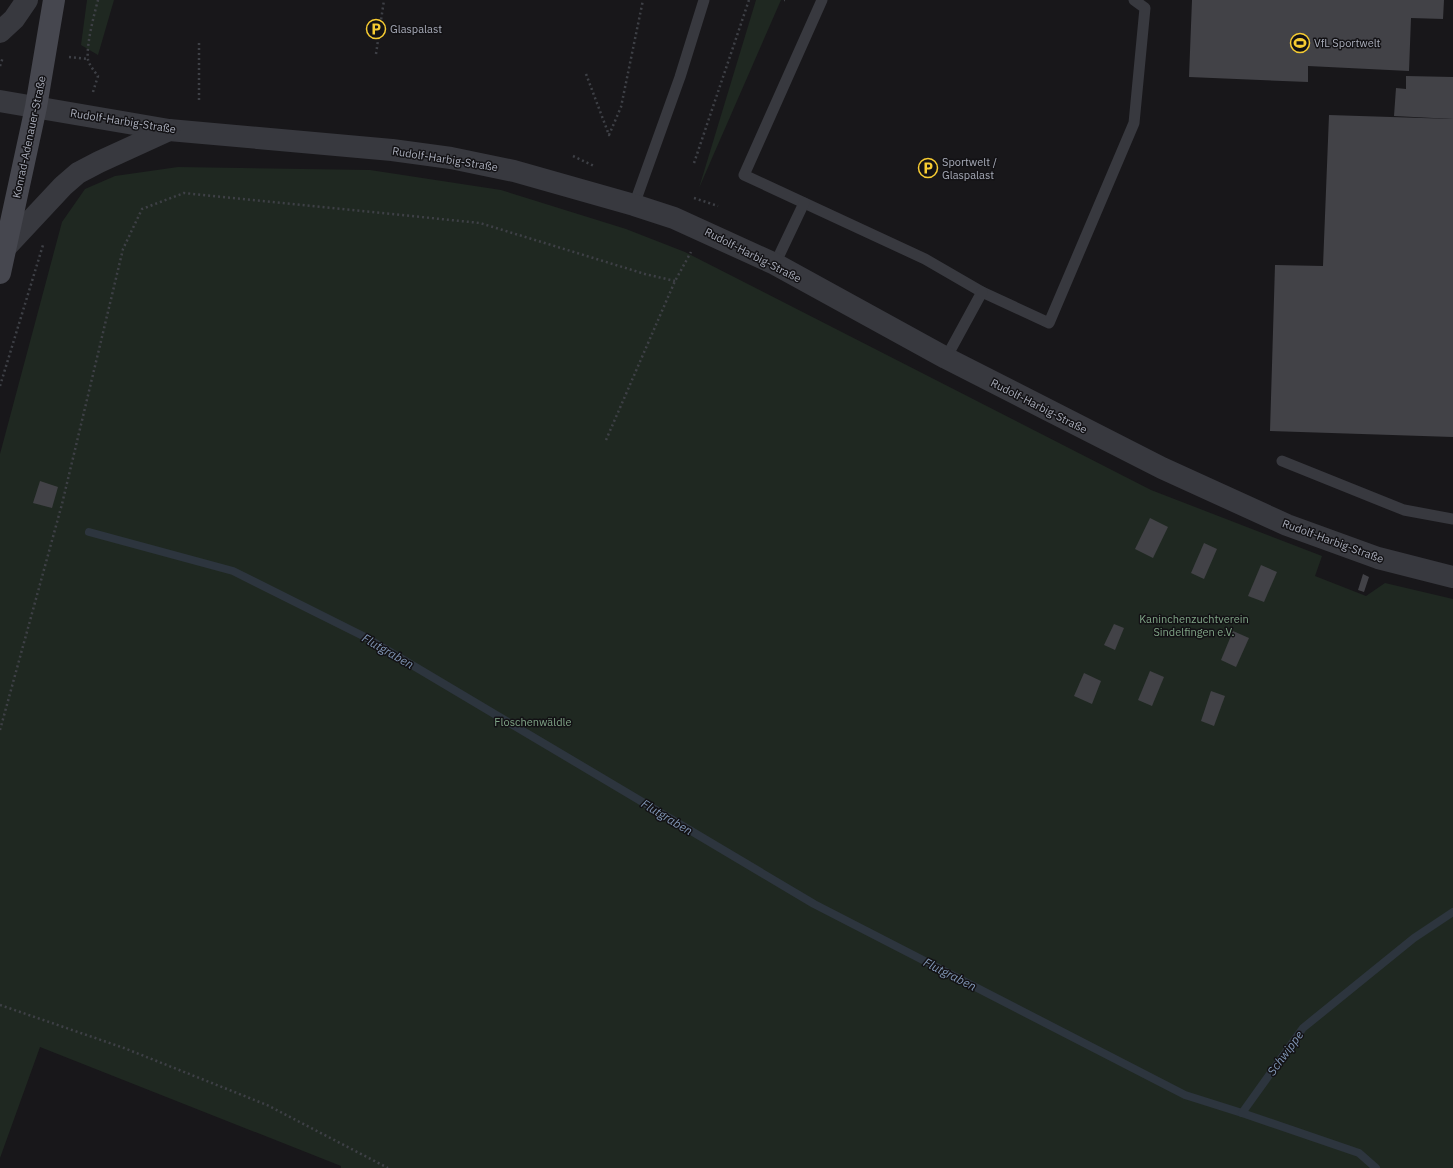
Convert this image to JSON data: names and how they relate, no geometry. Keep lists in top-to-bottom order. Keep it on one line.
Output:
{"streets":{"main road":["Konrad-Adenauer-Straße"],"street":["Rudolf-Harbig-Straße"]},"crossings":[["Rudolf-Harbig-Straße","Konrad-Adenauer-Straße"]],"water":["Flutgraben","Schwippe"],"parks":["Kaninchenzuchtverein Sindelfingen e.V.","Floschenwäldle"],"places":{"parking":["Glaspalast","Sportwelt / Glaspalast"],"sports":["VfL Sportwelt"]}}
